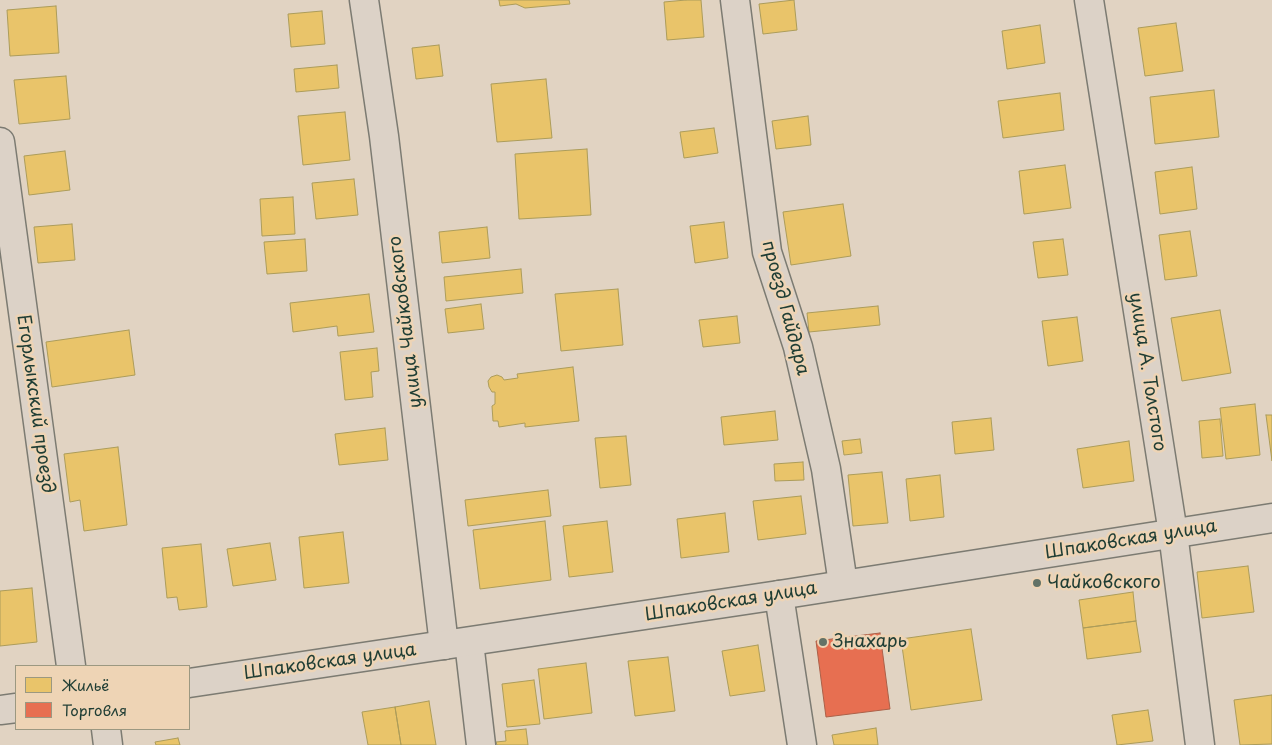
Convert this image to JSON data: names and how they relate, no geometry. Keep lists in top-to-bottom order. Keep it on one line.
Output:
{"streets":{"street":["проезд Гайдара","улица Чайковского","улица А. Толстого","Егорлыкский проезд","Шпаковская улица"]},"crossings":[["проезд Гайдара","Шпаковская улица"],["улица Чайковского","Шпаковская улица"],["улица А. Толстого","Шпаковская улица"]],"places":["Чайковского","Знахарь"],"legend":["Жильё","Торговля"]}
